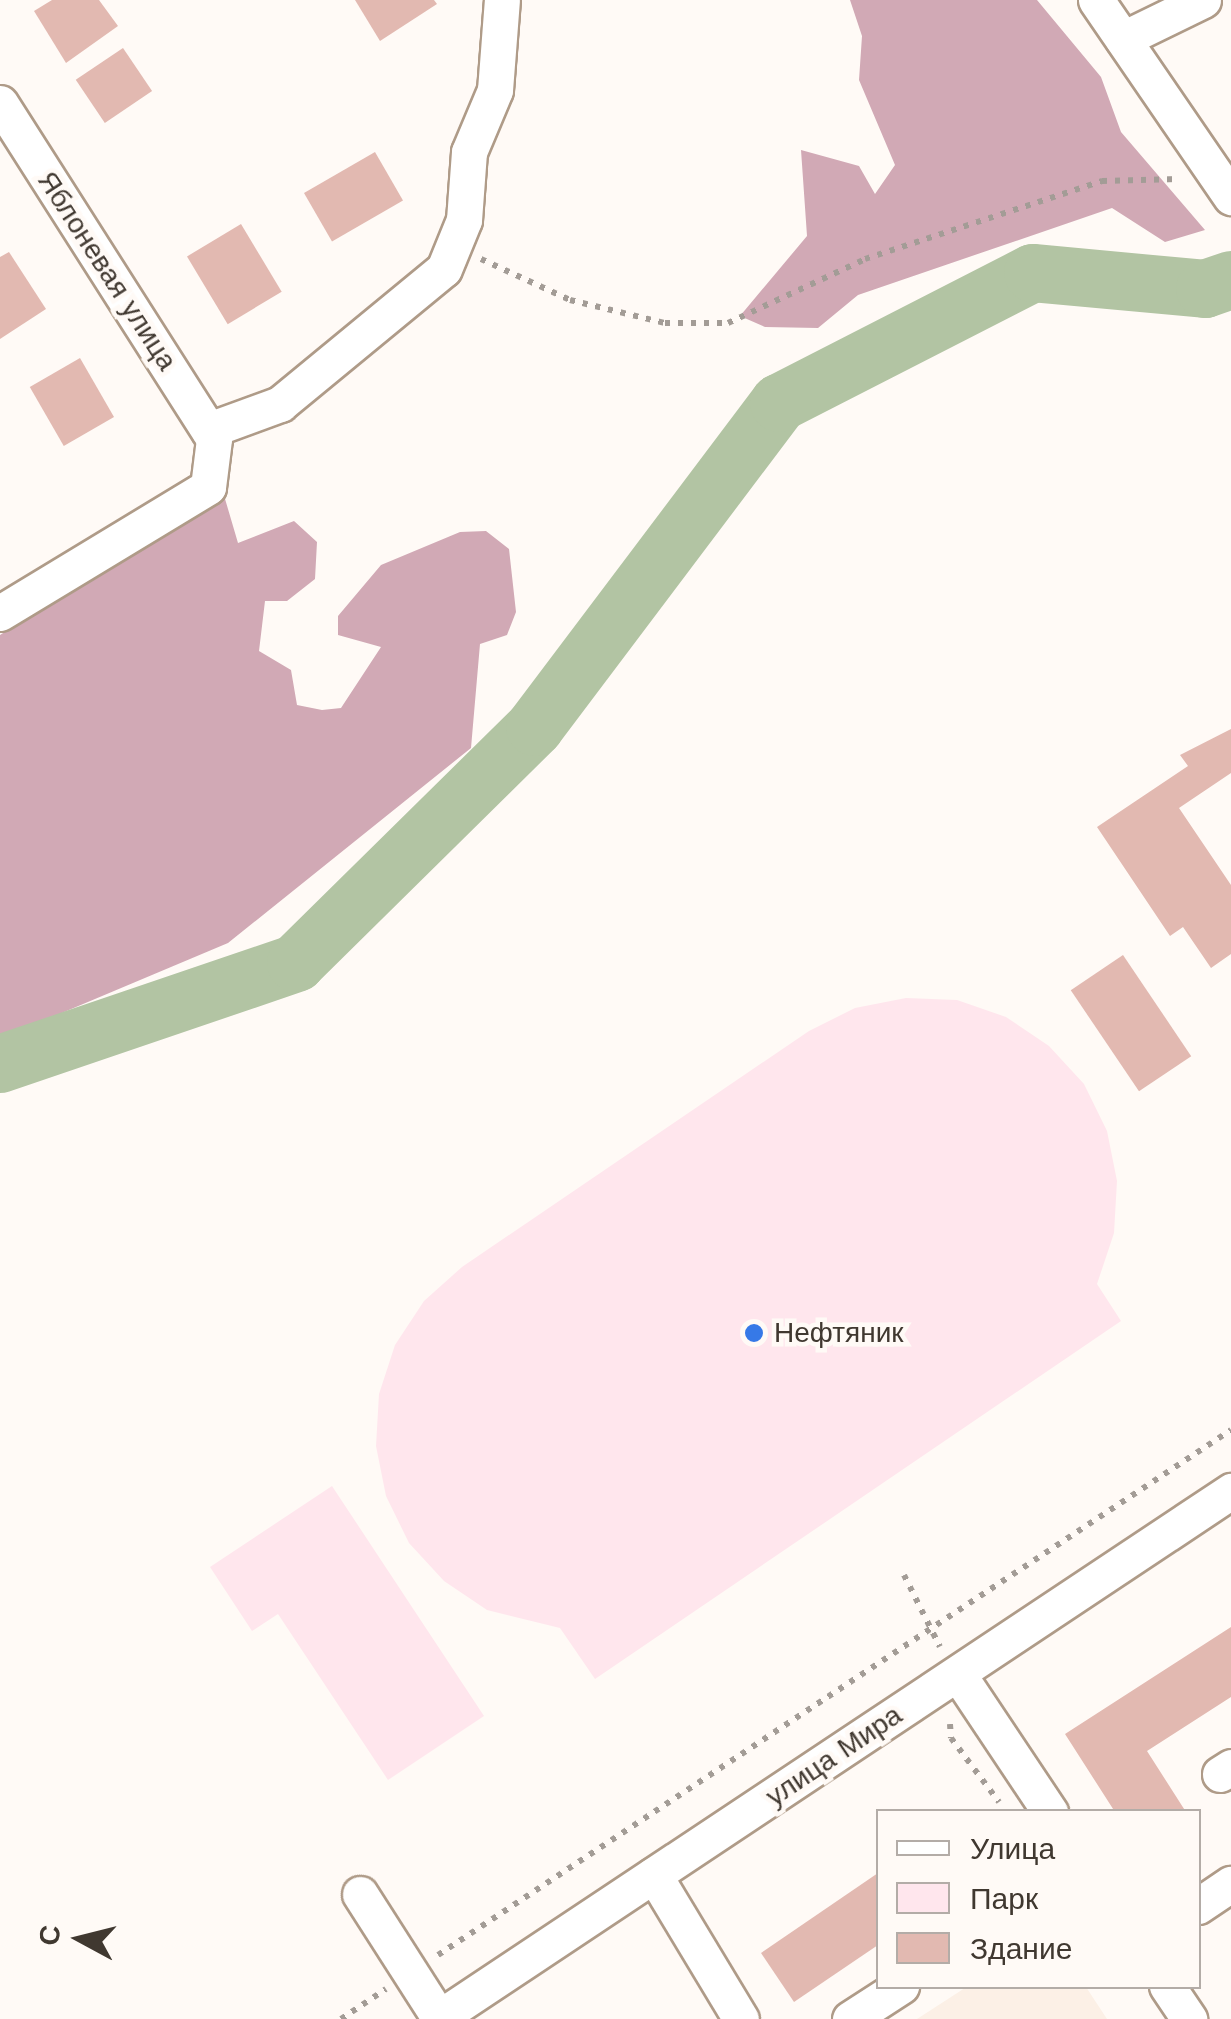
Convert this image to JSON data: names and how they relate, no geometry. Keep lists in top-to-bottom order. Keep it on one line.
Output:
{"streets":{"street":["Яблоневая улица","улица Мира"]},"places":["Нефтяник"],"legend":["Улица","Парк","Здание"],"north":"left"}
